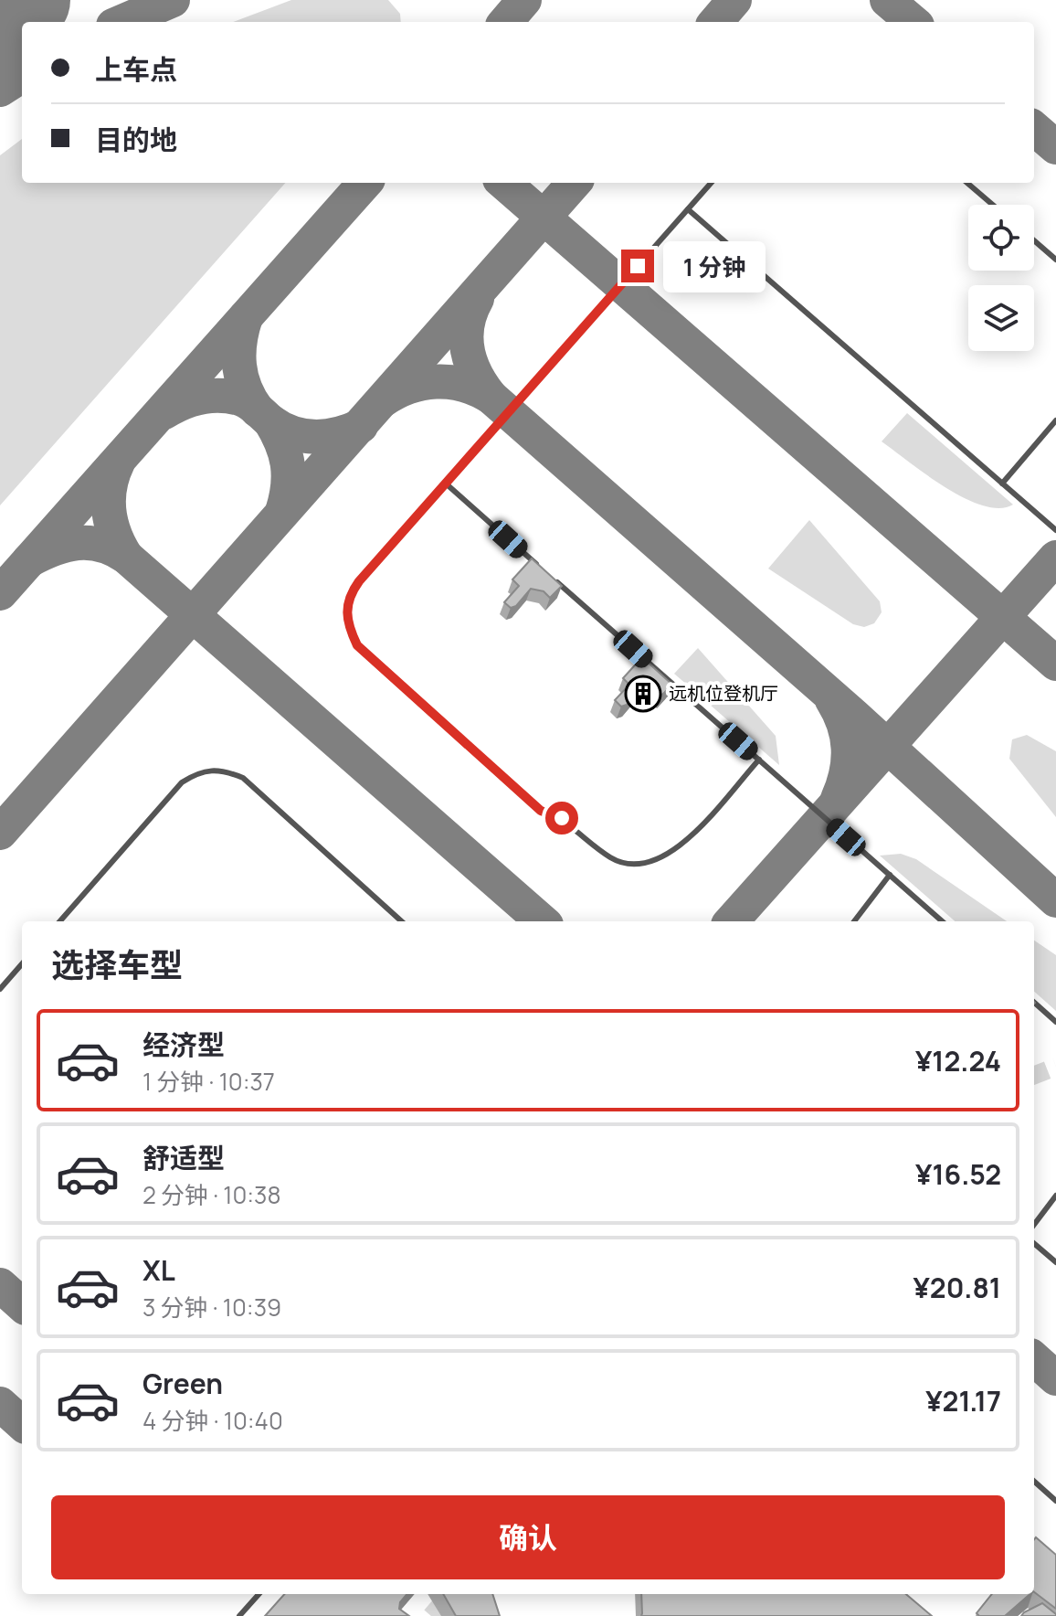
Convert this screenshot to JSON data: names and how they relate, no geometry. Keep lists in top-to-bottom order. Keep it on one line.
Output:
{"places":{"building":["远机位登机厅"]},"page":{"banner":["上车点","目的地"],"bubble":"1 分钟","heading":"选择车型","list":[{"name":"经济型","note":"1 分钟 · 10:37","value":"¥12.24"},{"name":"舒适型","note":"2 分钟 · 10:38","value":"¥16.52"},{"name":"XL","note":"3 分钟 · 10:39","value":"¥20.81"},{"name":"Green","note":"4 分钟 · 10:40","value":"¥21.17"}],"buttons":"确认"}}
